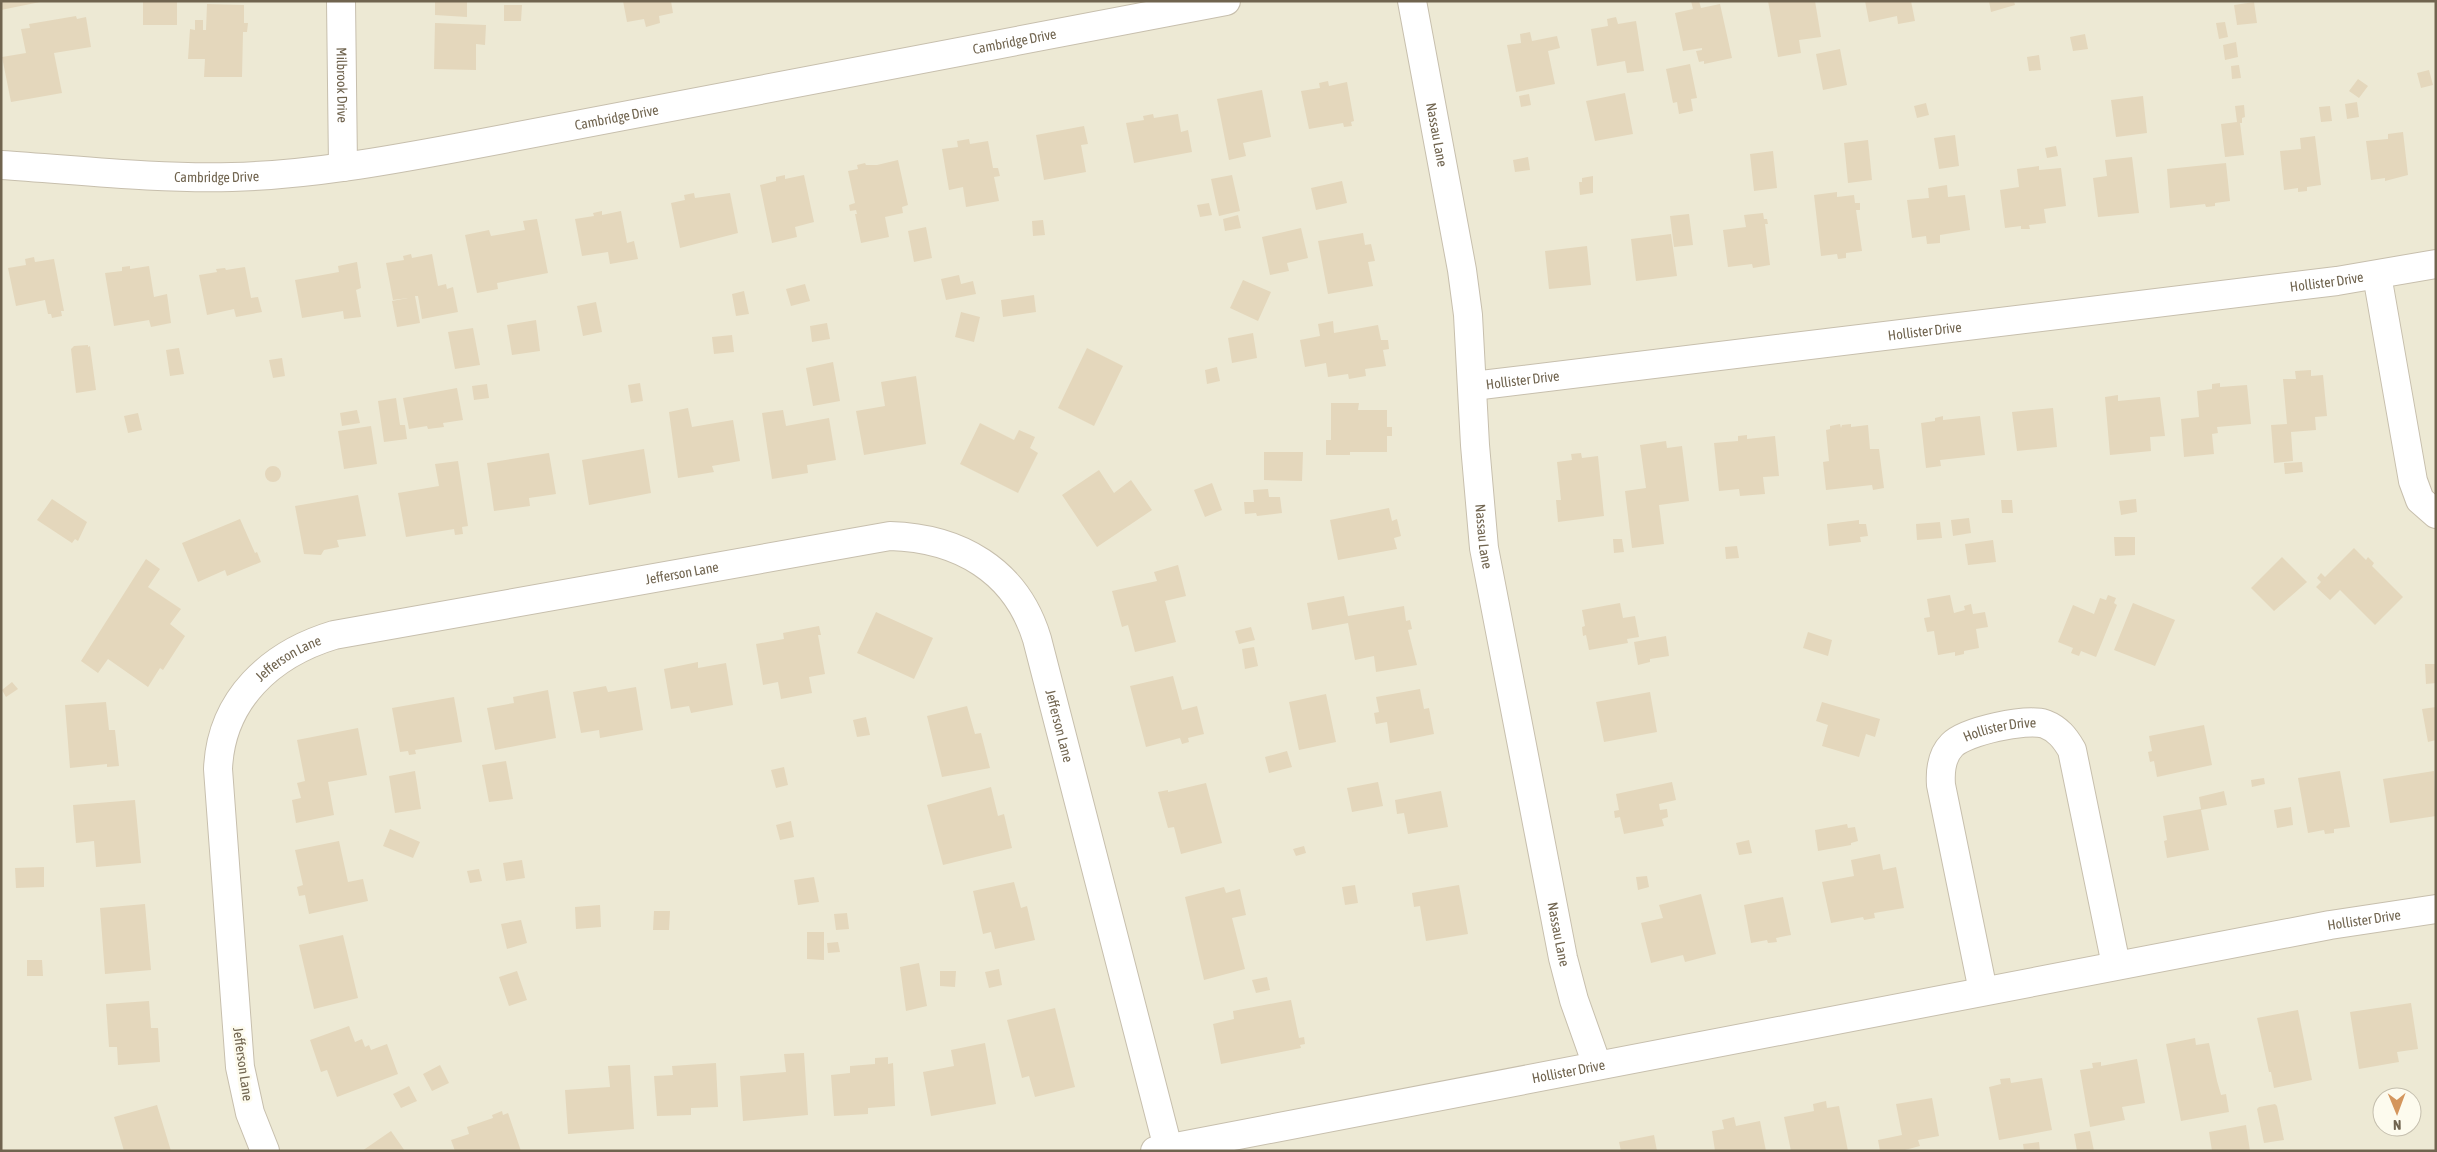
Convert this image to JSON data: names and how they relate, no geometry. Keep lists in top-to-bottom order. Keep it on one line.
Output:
{"streets":{"street":["Cambridge Drive","Milbrook Drive","Nassau Lane","Hollister Drive","Jefferson Lane"]},"crossings":[["Cambridge Drive","Milbrook Drive"],["Nassau Lane","Hollister Drive"],["Hollister Drive","Jefferson Lane"]],"north":"bottom"}
